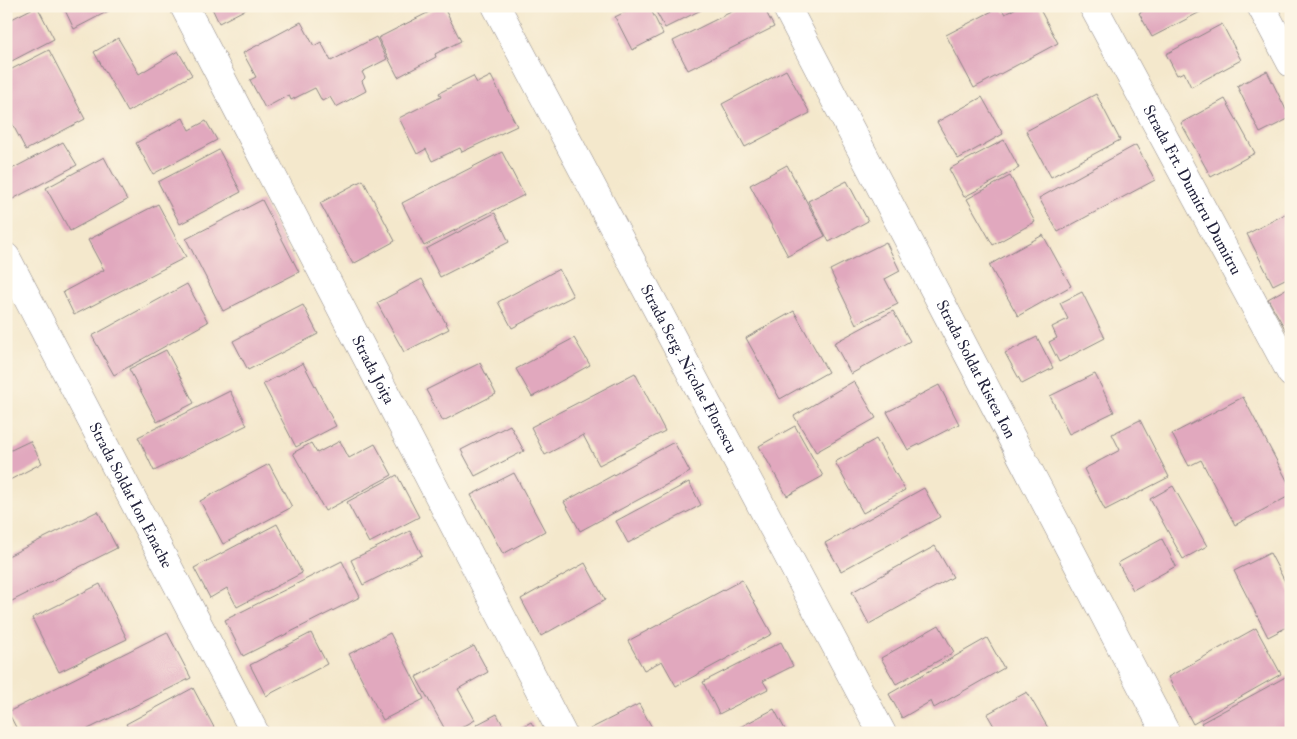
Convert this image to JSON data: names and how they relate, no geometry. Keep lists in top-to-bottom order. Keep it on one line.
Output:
{"streets":{"street":["Strada Frt. Dumitru Dumitru","Strada Joița","Strada Serg. Nicolae Florescu","Strada Soldat Ristea Ion","Strada Soldat Ion Enache"]}}
